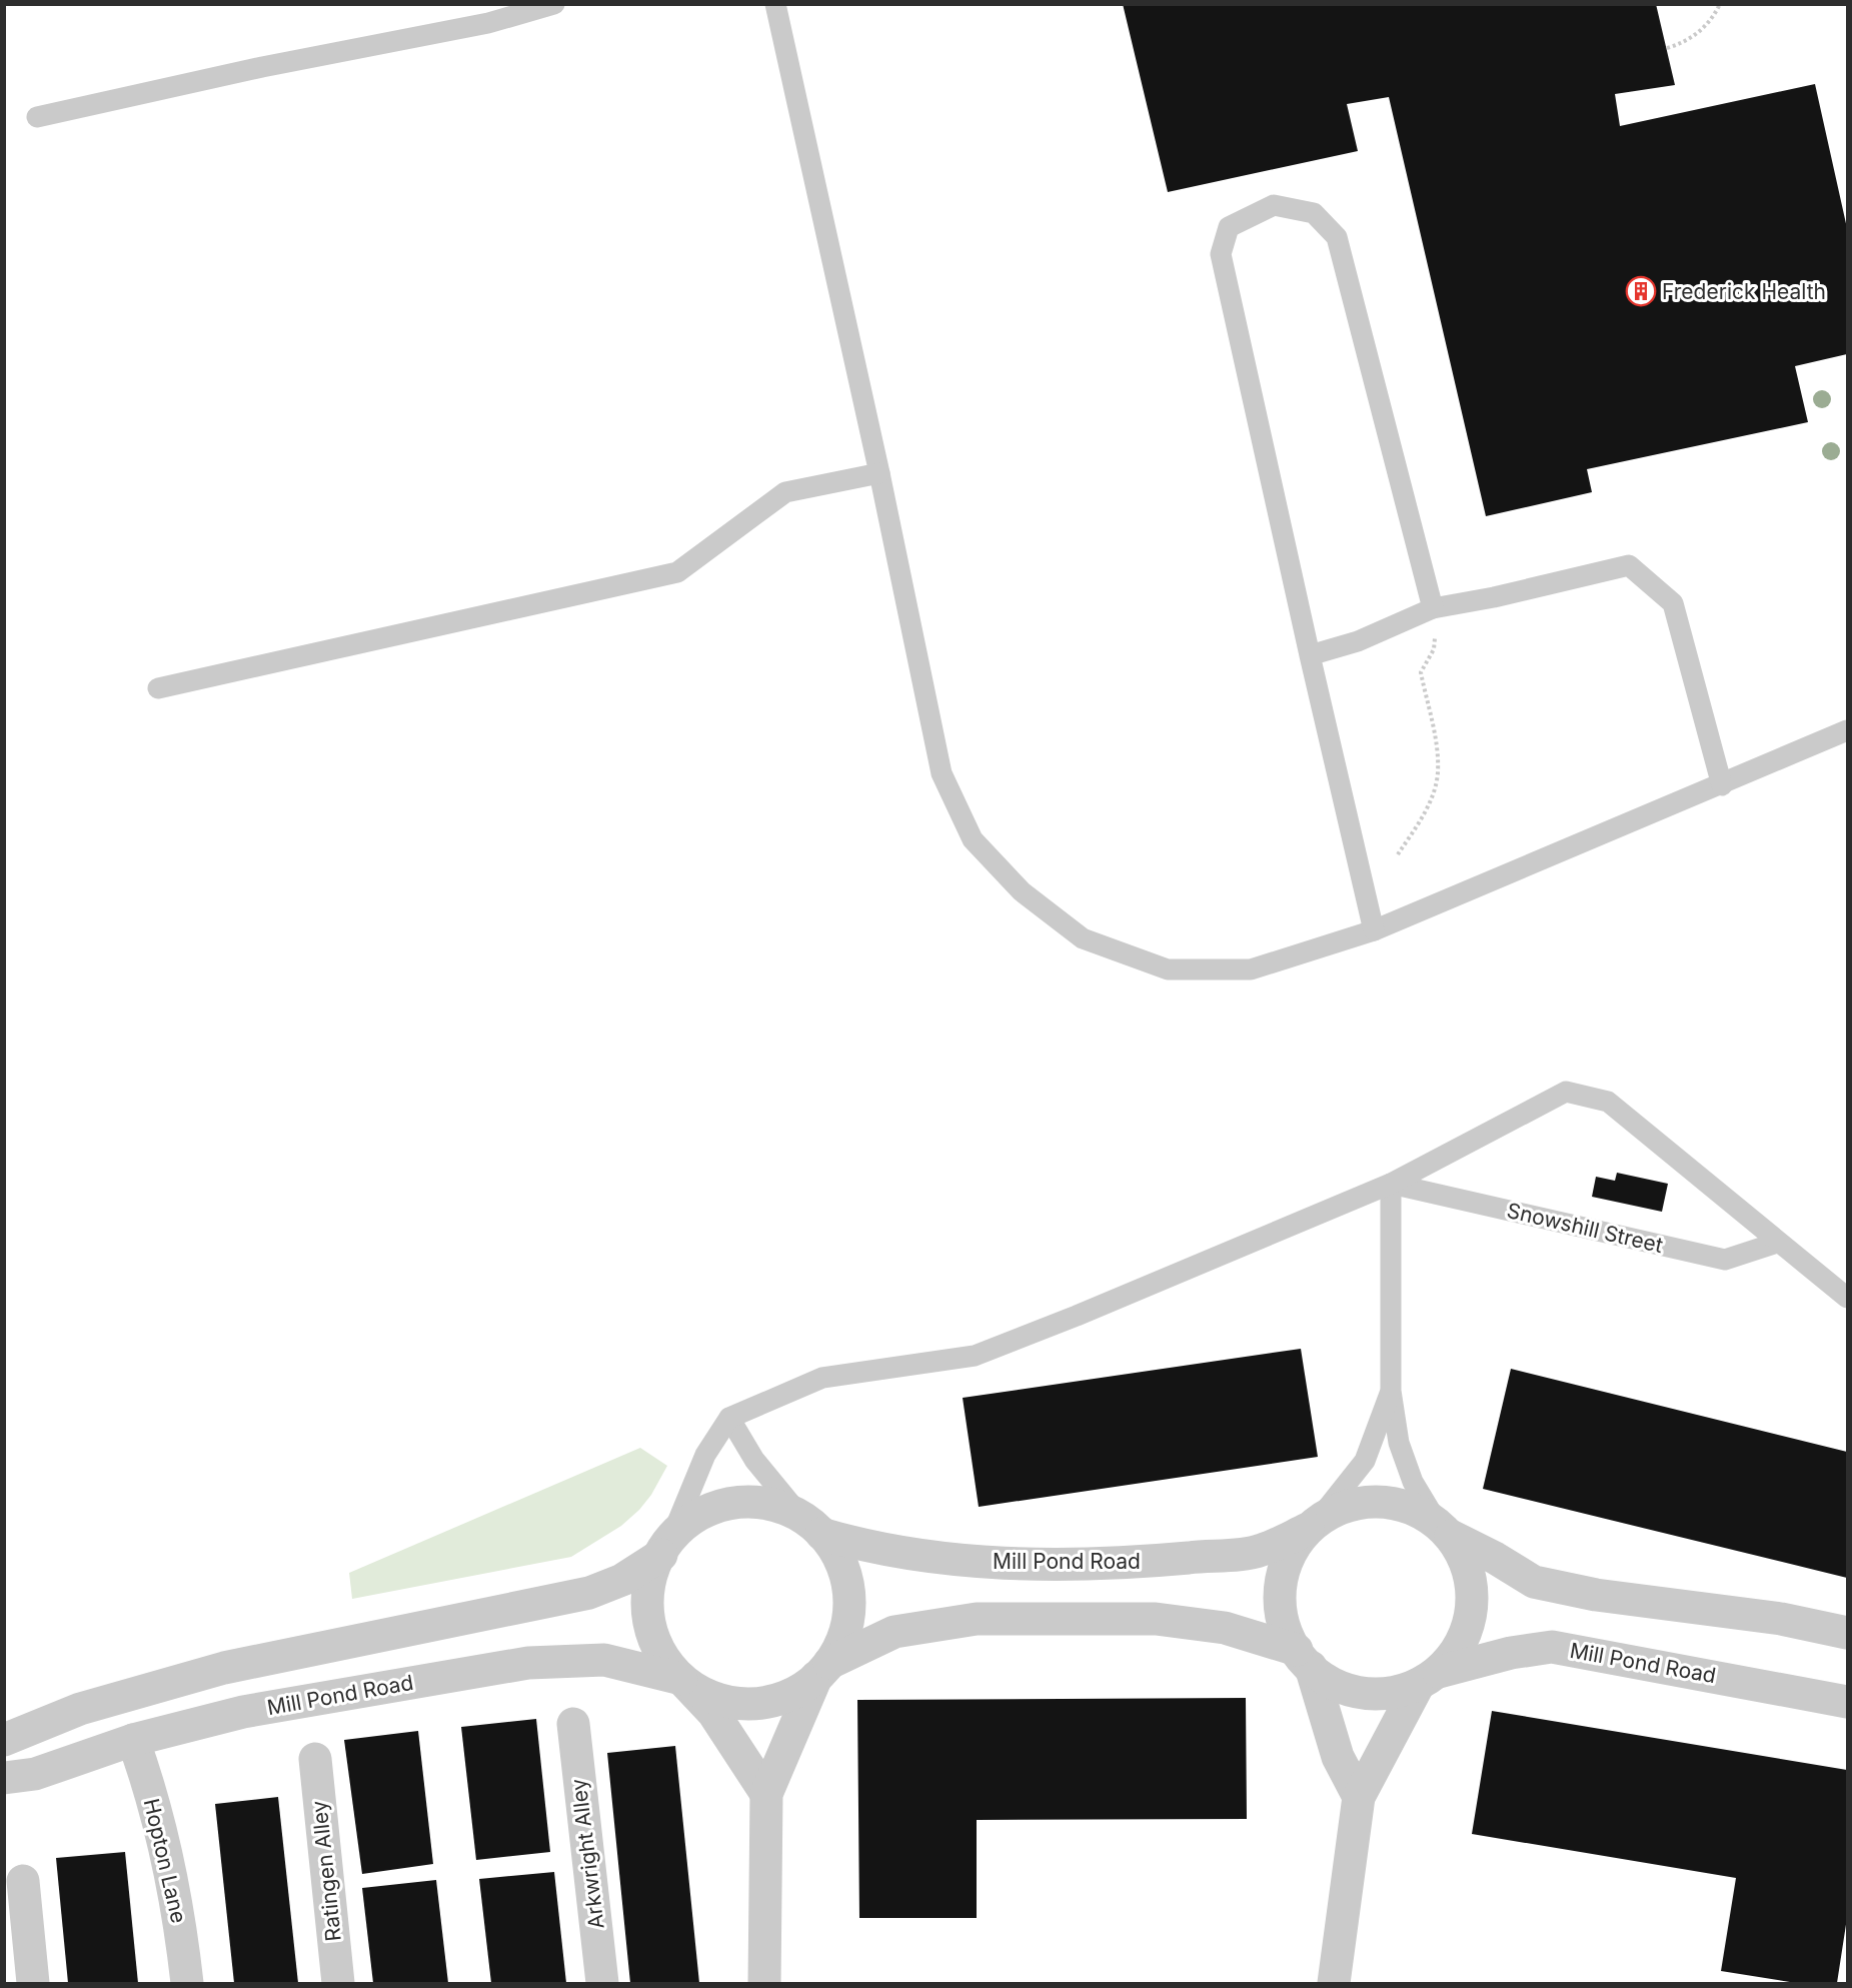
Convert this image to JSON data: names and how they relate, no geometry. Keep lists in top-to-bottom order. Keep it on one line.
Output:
{"streets":{"street":["Mill Pond Road","Arkwright Alley","Hopton Lane","Ratingen Alley"],"lane":["Snowshill Street"]},"crossings":[["Mill Pond Road","Hopton Lane"]],"places":{"building":["Frederick Health"]}}
